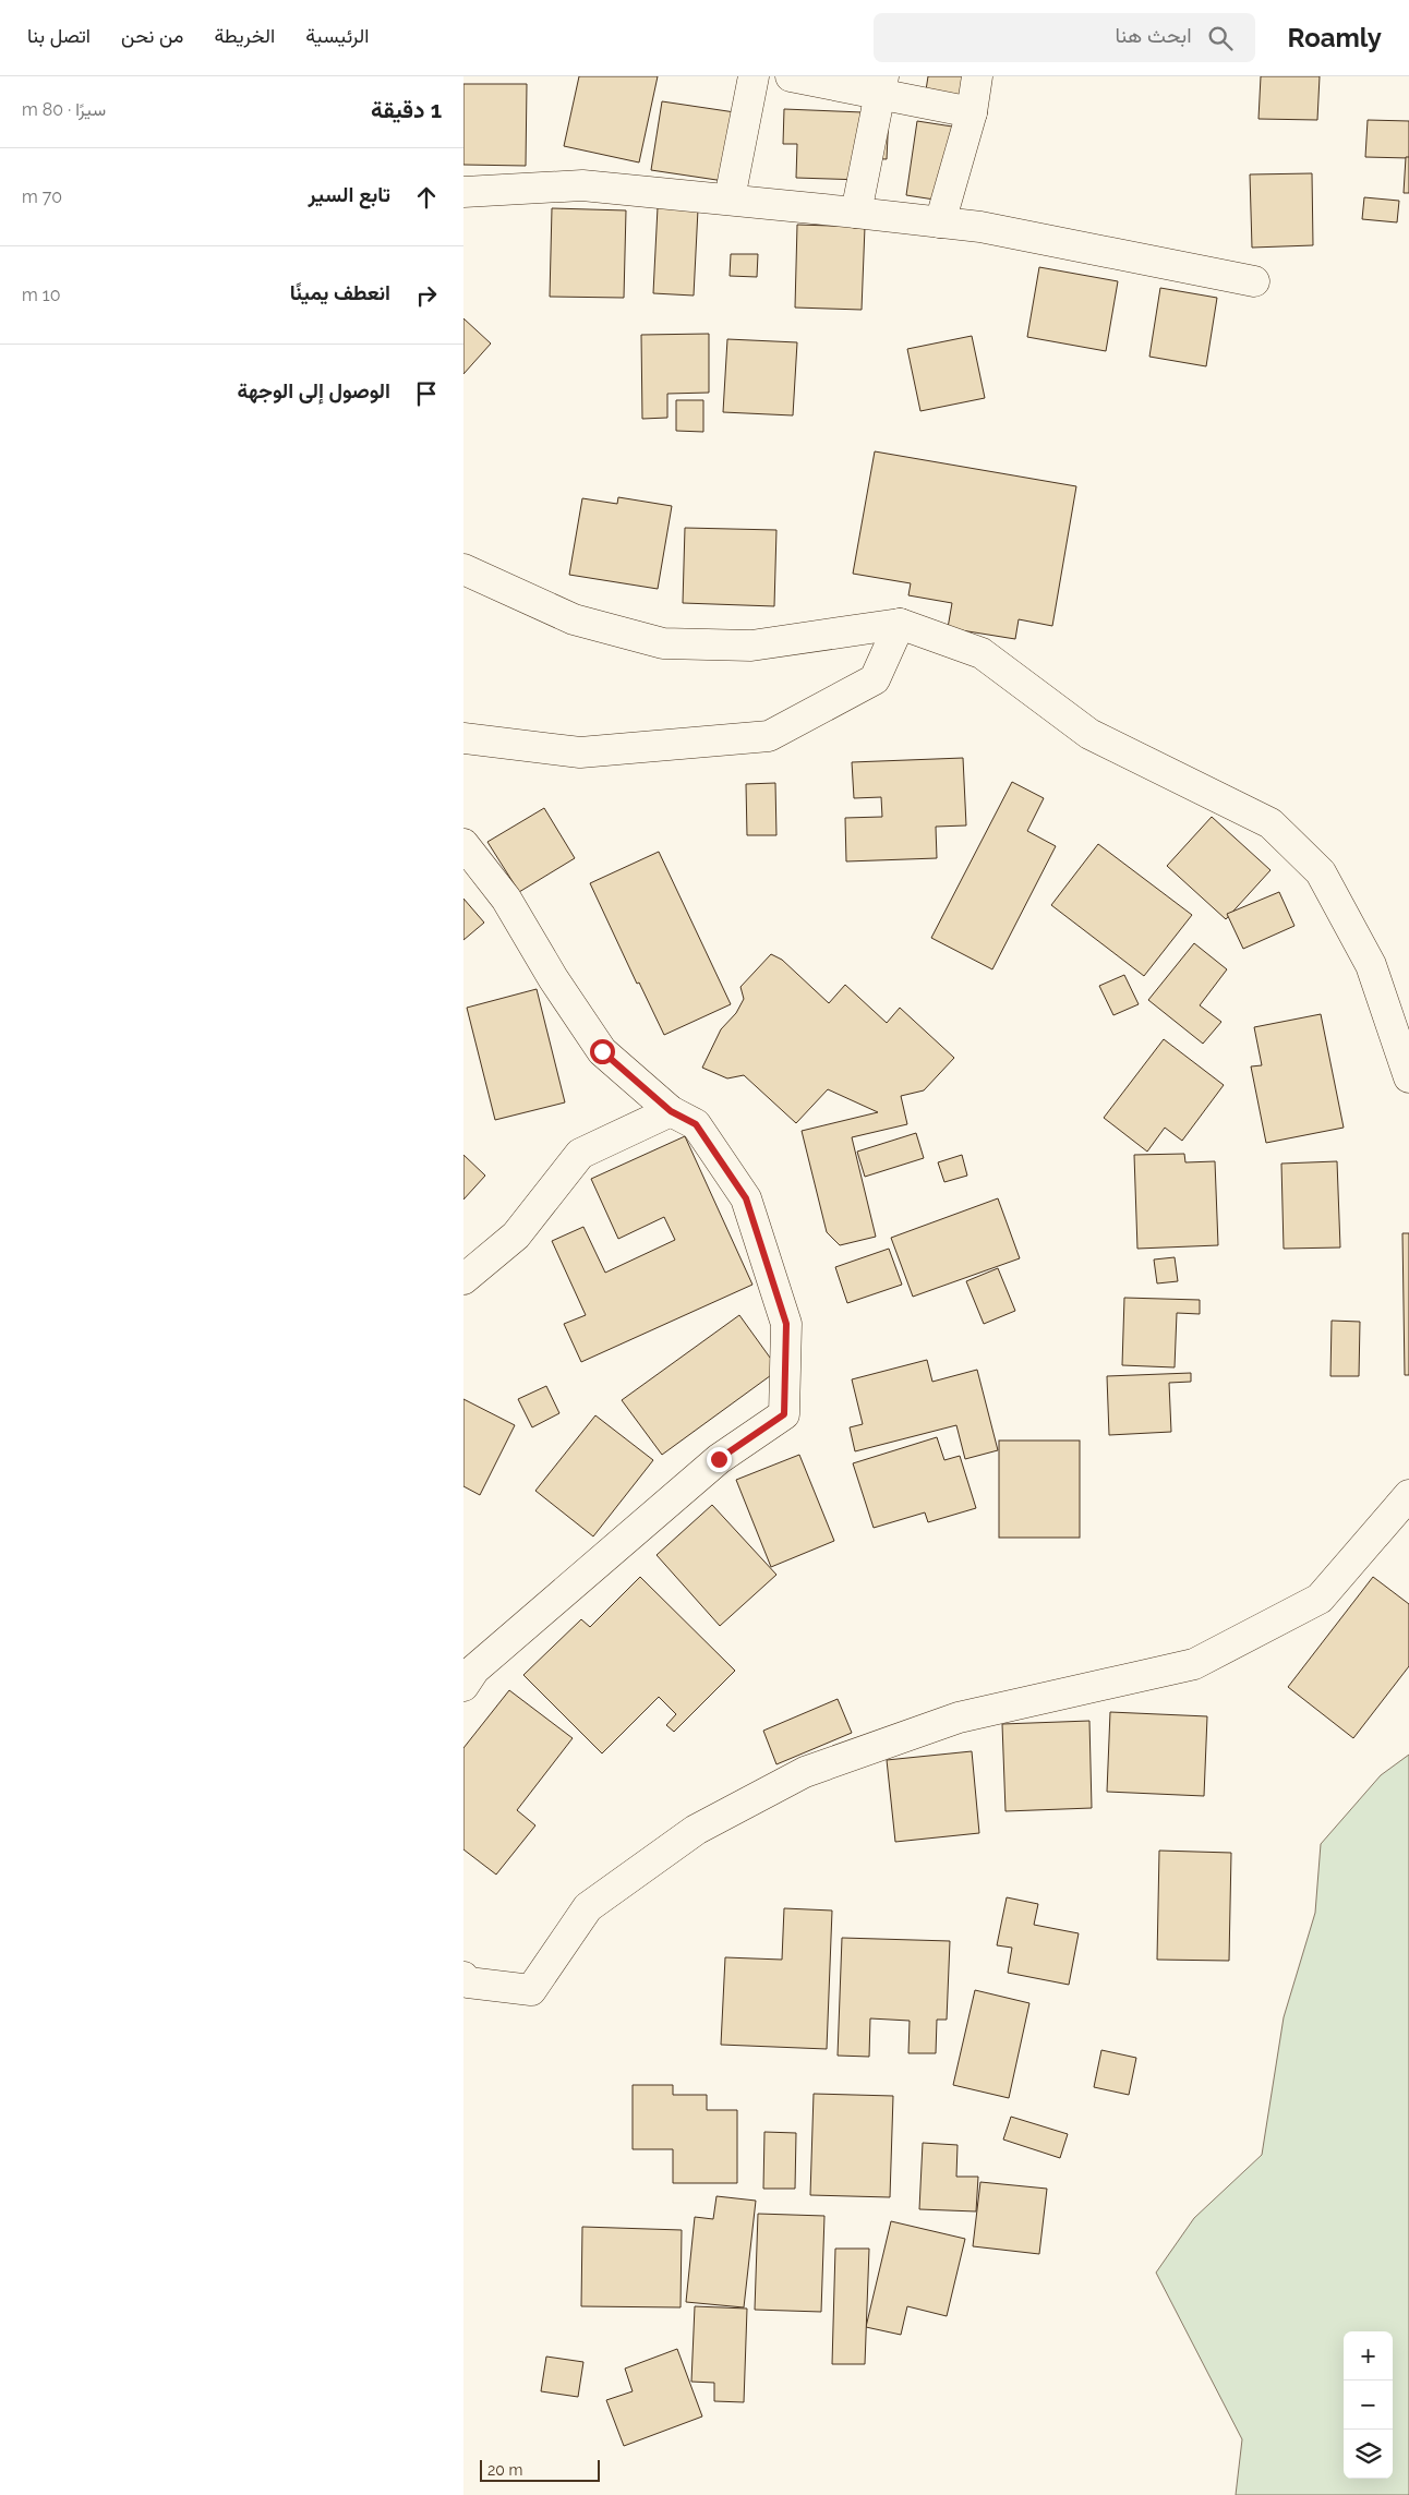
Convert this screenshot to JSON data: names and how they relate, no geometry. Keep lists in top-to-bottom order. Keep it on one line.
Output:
{"scale_bar":"20 m","page":{"header":"Roamly","search":"ابحث هنا","nav":["الرئيسية","الخريطة","من نحن","اتصل بنا"],"heading":["1 دقيقة","سيرًا · 80 m"],"list":[["تابع السير","70 m"],["انعطف يمينًا","10 m"],"الوصول إلى الوجهة"],"map_buttons":["+","−"],"scale":"20 m"}}
